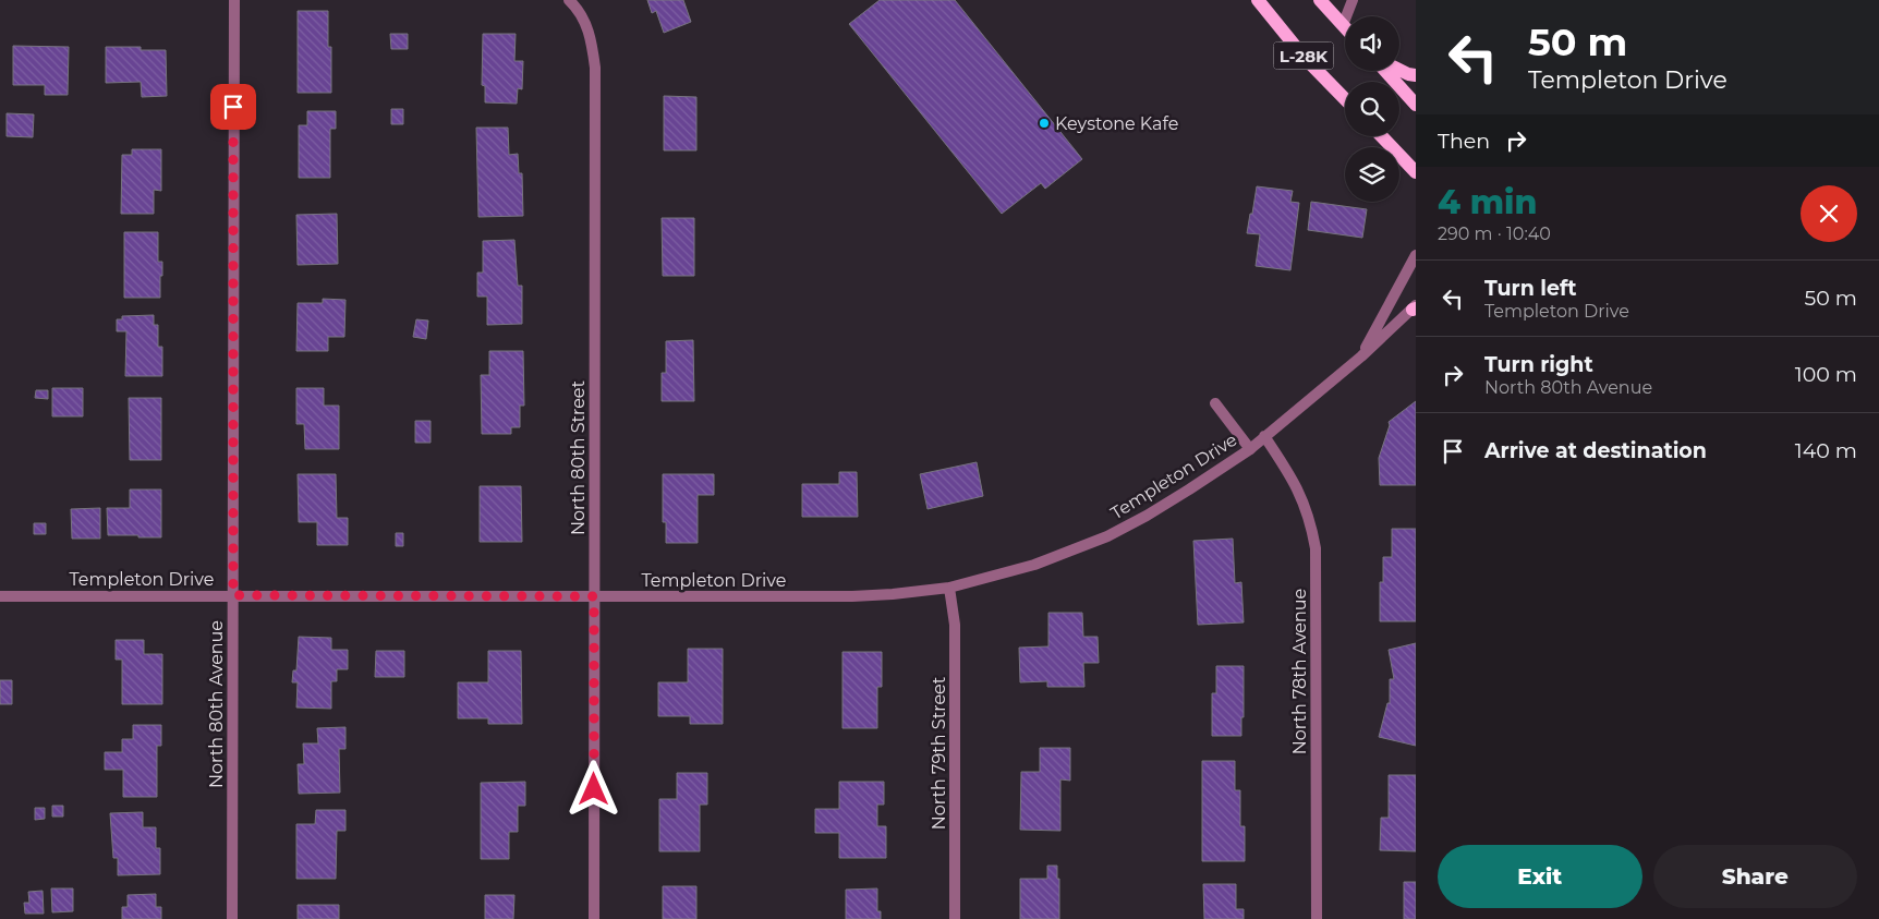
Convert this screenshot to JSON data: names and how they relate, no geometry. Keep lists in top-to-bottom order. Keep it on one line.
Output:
{"streets":{"main road":["L-28K"],"street":["North 80th Street","Templeton Drive","North 78th Avenue","North 80th Avenue","North 79th Street"]},"crossings":[["North 80th Street","Templeton Drive"],["Templeton Drive","North 78th Avenue"],["Templeton Drive","North 80th Avenue"],["Templeton Drive","North 79th Street"]],"places":["Keystone Kafe"],"page":{"turn":["50 m","Templeton Drive"],"then":"Then","heading":["4 min","290 m · 10:40"],"list":[{"name":"Turn left","note":"Templeton Drive","value":"50 m"},{"name":"Turn right","note":"North 80th Avenue","value":"100 m"},{"name":"Arrive at destination","value":"140 m"}],"buttons":["Exit","Share"]}}
